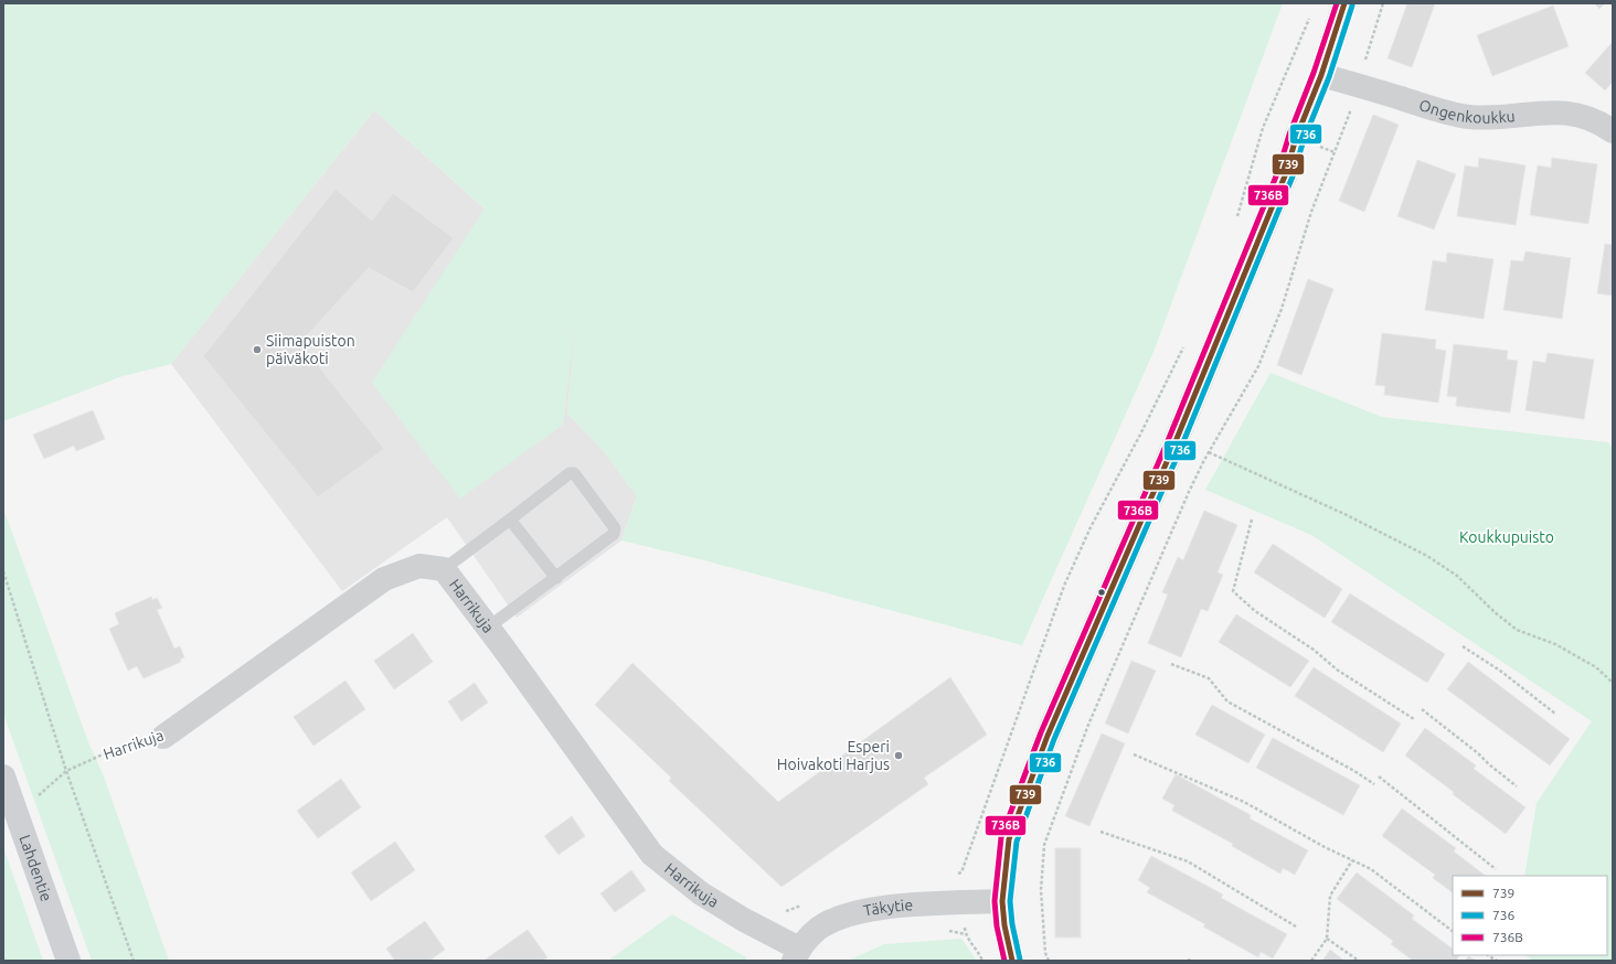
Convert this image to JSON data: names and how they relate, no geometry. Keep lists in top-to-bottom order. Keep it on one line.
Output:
{"streets":{"main road":["Lahdentie"],"street":["Ongenkoukku","Harrikuja","Täkytie"]},"crossings":[["Harrikuja","Täkytie"]],"parks":["Koukkupuisto"],"places":["Siimapuiston päiväkoti","Esperi Hoivakoti Harjus"],"lines":["transit line 739","transit line 736B","transit line 736"],"legend":["739","736","736B"]}
